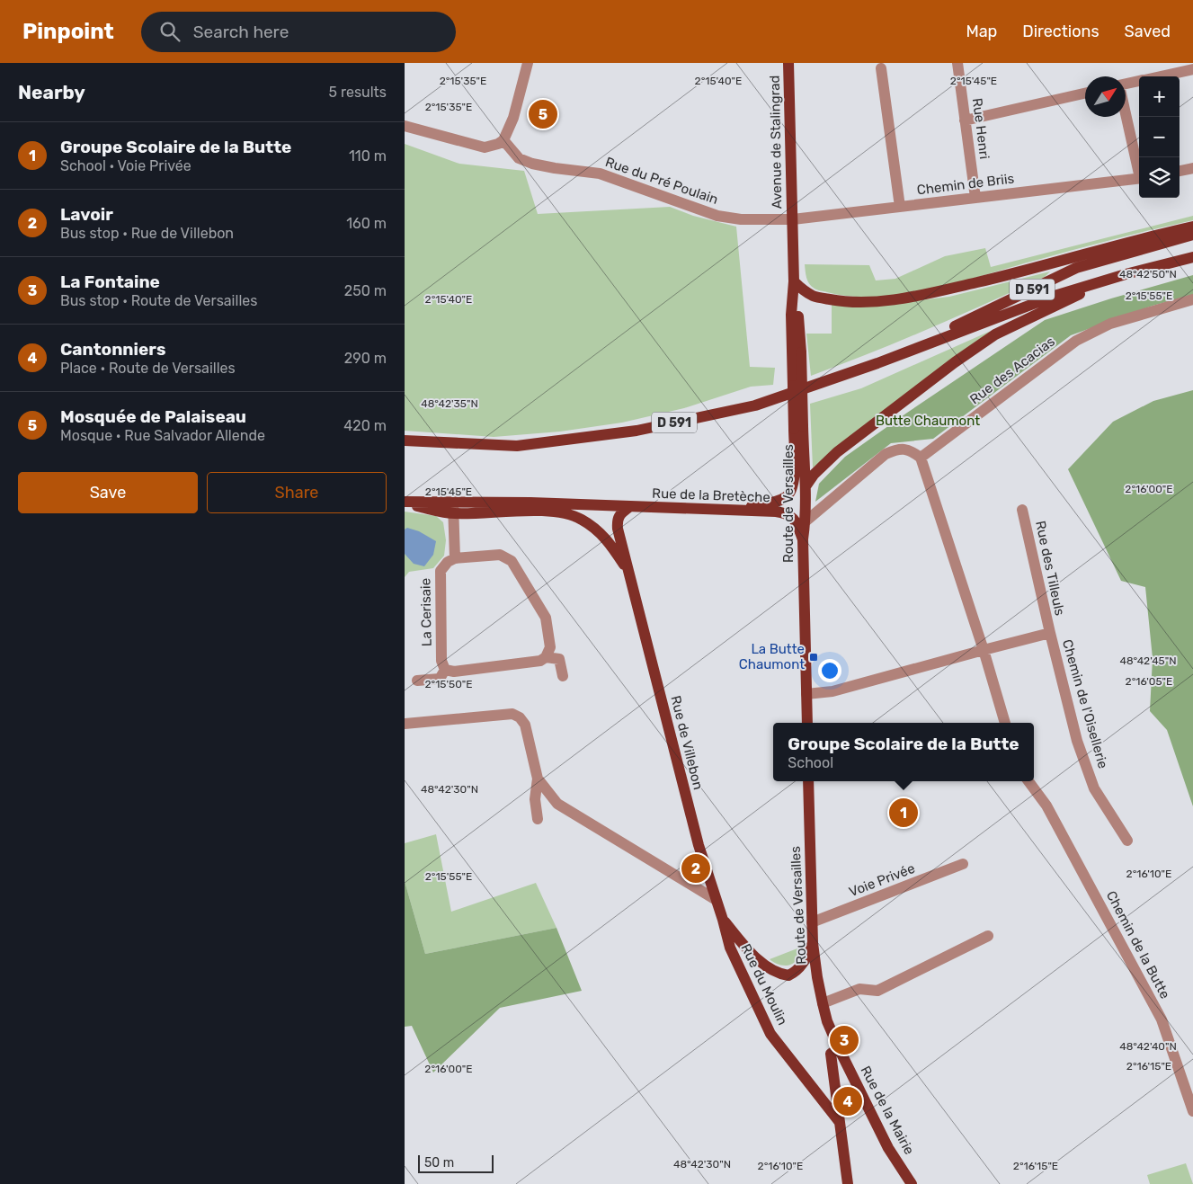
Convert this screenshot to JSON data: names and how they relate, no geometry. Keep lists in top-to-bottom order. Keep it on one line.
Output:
{"streets":{"main road":["Avenue de Stalingrad","D 591","Rue de la Bretèche","Route de Versailles","Rue de Villebon","Rue du Moulin","Rue de la Mairie"],"street":["Rue Henri","Rue du Pré Poulain","Chemin de Briis","Rue des Acacias","Rue des Tilleuls","La Cerisaie","Chemin de l'Oisellerie","Voie Privée","Chemin de la Butte"]},"crossings":[["Rue Henri","Chemin de Briis"],["Avenue de Stalingrad","Rue du Pré Poulain"],["Avenue de Stalingrad","Chemin de Briis"],["Avenue de Stalingrad","Route de Versailles"],["Rue du Pré Poulain","Chemin de Briis"],["Rue du Pré Poulain","Route de Versailles"],["Chemin de Briis","Route de Versailles"],["Rue de la Bretèche","Route de Versailles"],["Rue de la Bretèche","Rue de Villebon"],["Route de Versailles","Voie Privée"],["Route de Versailles","Rue de la Mairie"],["Rue des Tilleuls","Chemin de l'Oisellerie"],["Rue de Villebon","Rue du Moulin"]],"parks":["Butte Chaumont"],"places":{"transit":["La Butte Chaumont"]},"scale_bar":"50 m","north":"top right","page":{"header":"Pinpoint","search":"Search here","nav":["Map","Directions","Saved"],"heading":["Nearby","5 results"],"map_buttons":["+","−"],"pins":["5","1","2","3","4"],"list":[{"mark":"1","name":"Groupe Scolaire de la Butte","note":"School · Voie Privée","value":"110 m"},{"mark":"2","name":"Lavoir","note":"Bus stop · Rue de Villebon","value":"160 m"},{"mark":"3","name":"La Fontaine","note":"Bus stop · Route de Versailles","value":"250 m"},{"mark":"4","name":"Cantonniers","note":"Place · Route de Versailles","value":"290 m"},{"mark":"5","name":"Mosquée de Palaiseau","note":"Mosque · Rue Salvador Allende","value":"420 m"}],"buttons":["Save","Share"],"popup":["Groupe Scolaire de la Butte","School"],"scale":"50 m"},"coordinates":["2°15'35\"E","2°15'40\"E","2°15'45\"E","48°42'50\"N","2°15'55\"E","48°42'35\"N","2°16'00\"E","48°42'45\"N","2°16'05\"E","2°15'50\"E","48°42'30\"N","2°16'10\"E","48°42'40\"N","2°16'15\"E"]}
